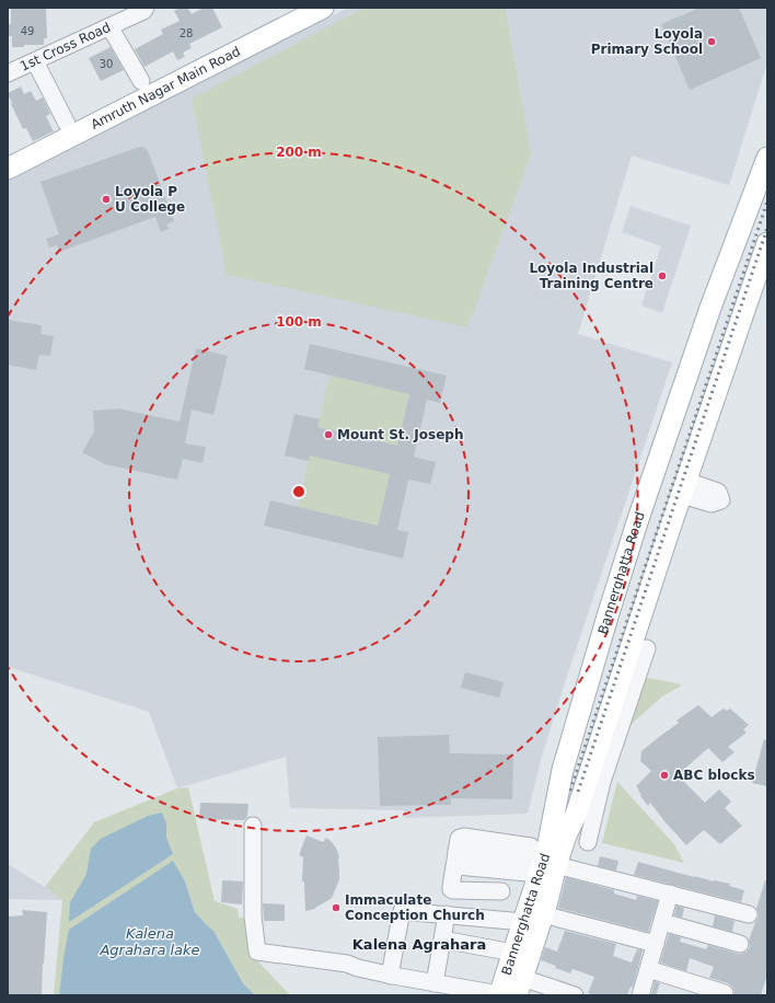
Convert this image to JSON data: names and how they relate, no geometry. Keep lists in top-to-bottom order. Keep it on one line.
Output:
{"streets":{"main road":["Amruth Nagar Main Road","Bannerghatta Road"],"street":["1st Cross Road"]},"districts":["Kalena Agrahara"],"water":["Kalena Agrahara lake"],"places":["Loyola Primary School","Loyola P U College","Loyola Industrial Training Centre","Mount St. Joseph","ABC blocks","Immaculate Conception Church"],"house_numbers":["49","28","30"],"rings":["200 m","100 m"]}
